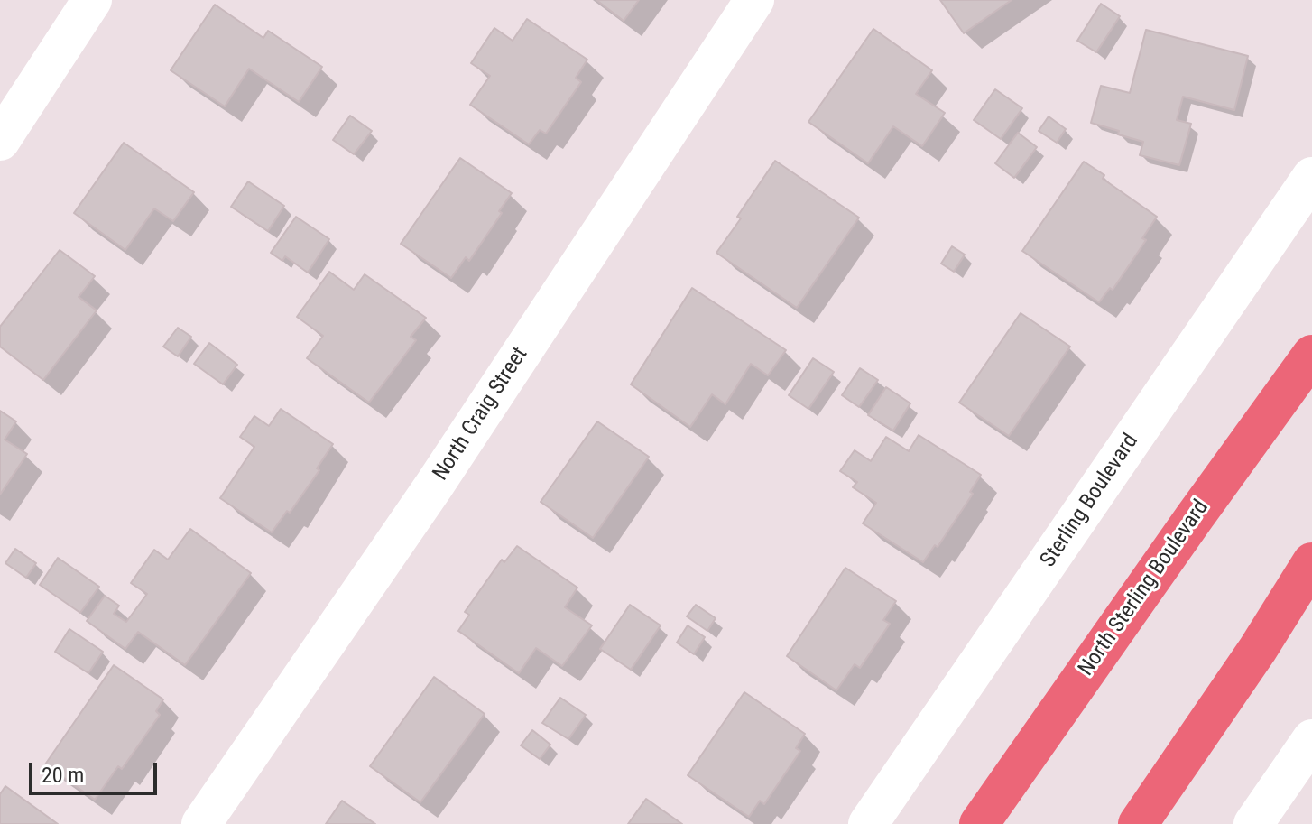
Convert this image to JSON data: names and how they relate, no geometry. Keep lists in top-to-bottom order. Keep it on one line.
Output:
{"streets":{"main road":["North Sterling Boulevard"],"street":["North Craig Street","Sterling Boulevard"]},"scale_bar":"20 m"}
